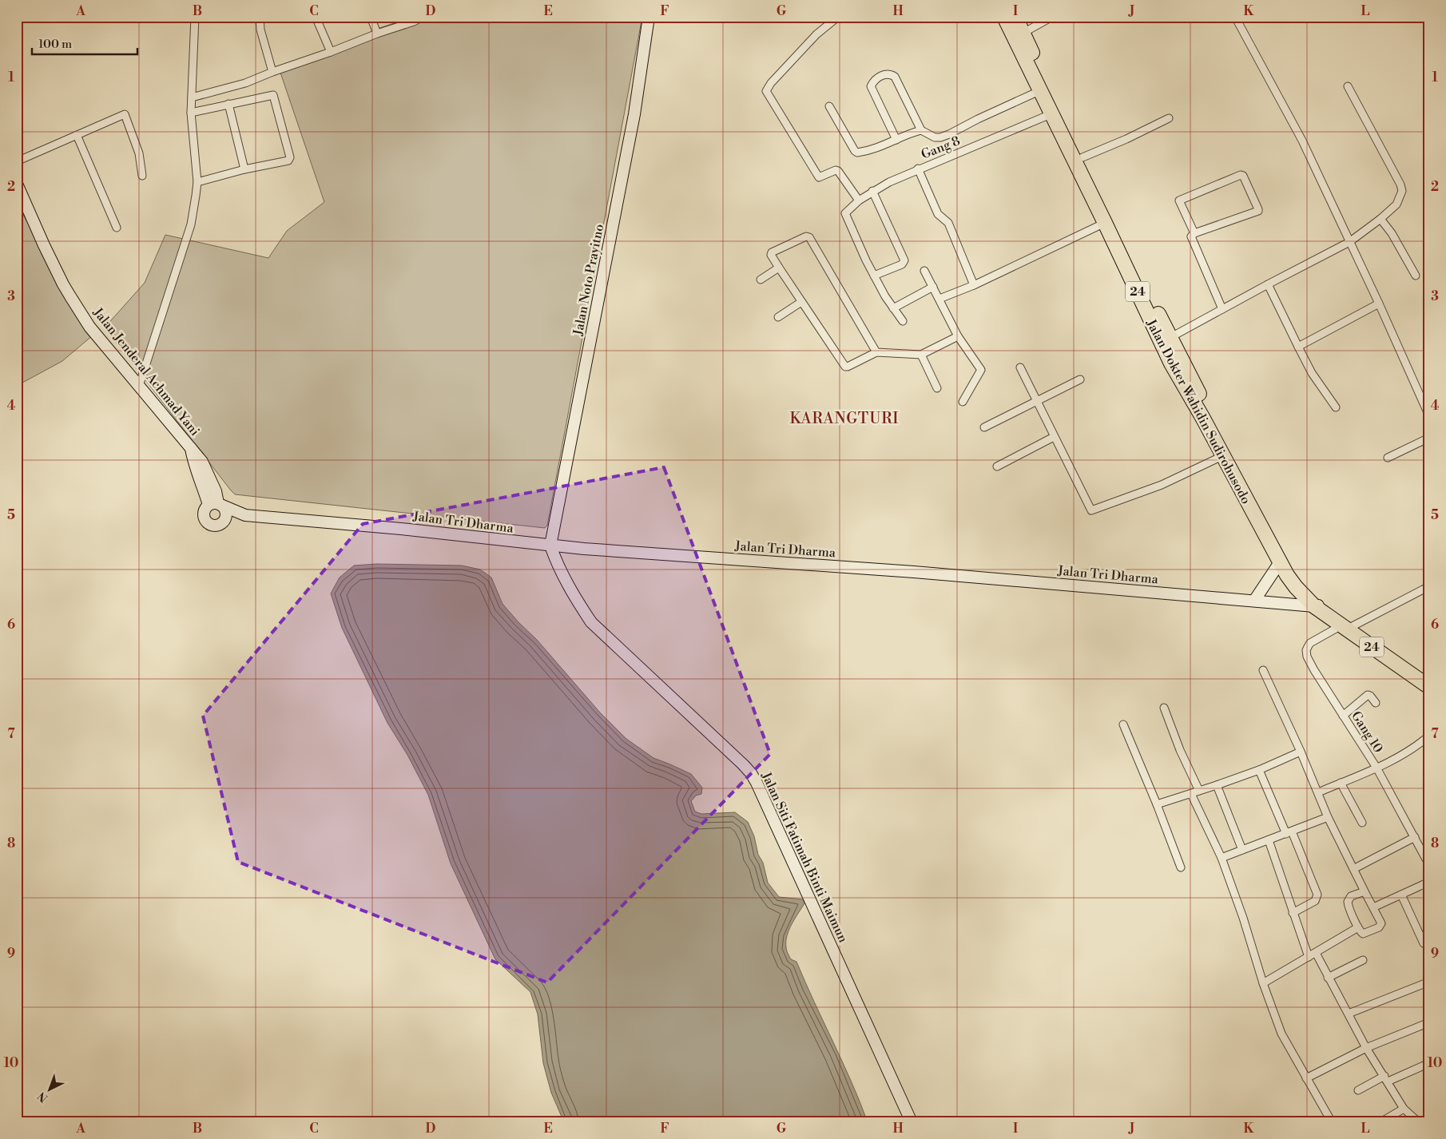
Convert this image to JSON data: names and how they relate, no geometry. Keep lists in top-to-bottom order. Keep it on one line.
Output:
{"streets":{"highway":["24","Jalan Dokter Wahidin Sudirohusodo"],"main road":["Jalan Noto Prayitno","Jalan Jenderal Achmad Yani","Jalan Tri Dharma","Jalan Siti Fatimah Binti Maimun"],"street":["Gang 8","Gang 10"]},"crossings":[["Gang 8","Jalan Dokter Wahidin Sudirohusodo"],["Jalan Noto Prayitno","Jalan Tri Dharma"],["Jalan Noto Prayitno","Jalan Siti Fatimah Binti Maimun"],["Jalan Jenderal Achmad Yani","Jalan Tri Dharma"],["Jalan Dokter Wahidin Sudirohusodo","Jalan Tri Dharma"],["Jalan Dokter Wahidin Sudirohusodo","Gang 10"],["Jalan Tri Dharma","Jalan Siti Fatimah Binti Maimun"]],"districts":["KARANGTURI"],"scale_bar":"100 m","north":"bottom left","grid":{"columns":["A","B","C","D","E","F","G","H","I","J","K","L"],"rows":["1","2","3","4","5","6","7","8","9","10"]}}
